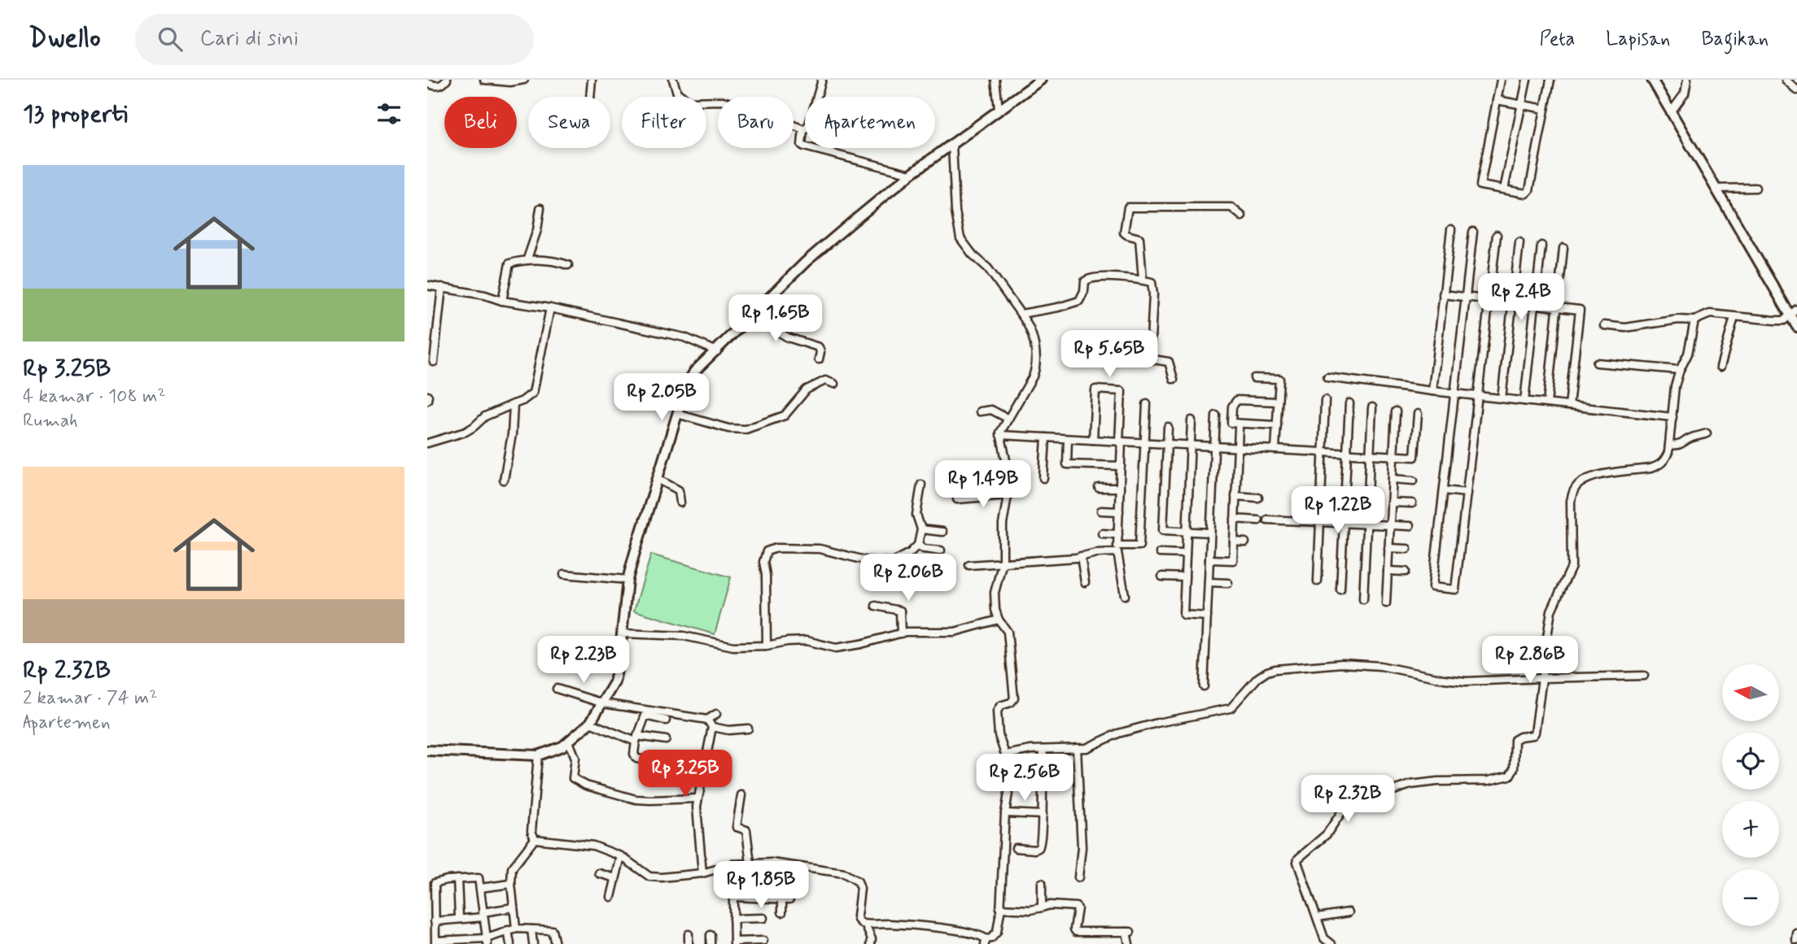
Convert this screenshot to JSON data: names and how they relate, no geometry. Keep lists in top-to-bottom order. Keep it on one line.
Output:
{"north":"left","page":{"header":"Dwello","search":"Cari di sini","nav":["Peta","Lapisan","Bagikan"],"heading":"13 properti","chip":["Beli","Sewa","Filter","Baru","Apartemen"],"list":[{"name":"Rp 3.25B","note":"4 kamar · 108 m² · Rumah"},{"name":"Rp 2.32B","note":"2 kamar · 74 m² · Apartemen"}],"price":["Rp 2.4B","Rp 1.65B","Rp 5.65B","Rp 2.05B","Rp 1.49B","Rp 1.22B","Rp 2.06B","Rp 2.23B","Rp 2.86B","Rp 3.25B","Rp 2.56B","Rp 2.32B","Rp 1.85B"],"map_buttons":["+","−"]}}
